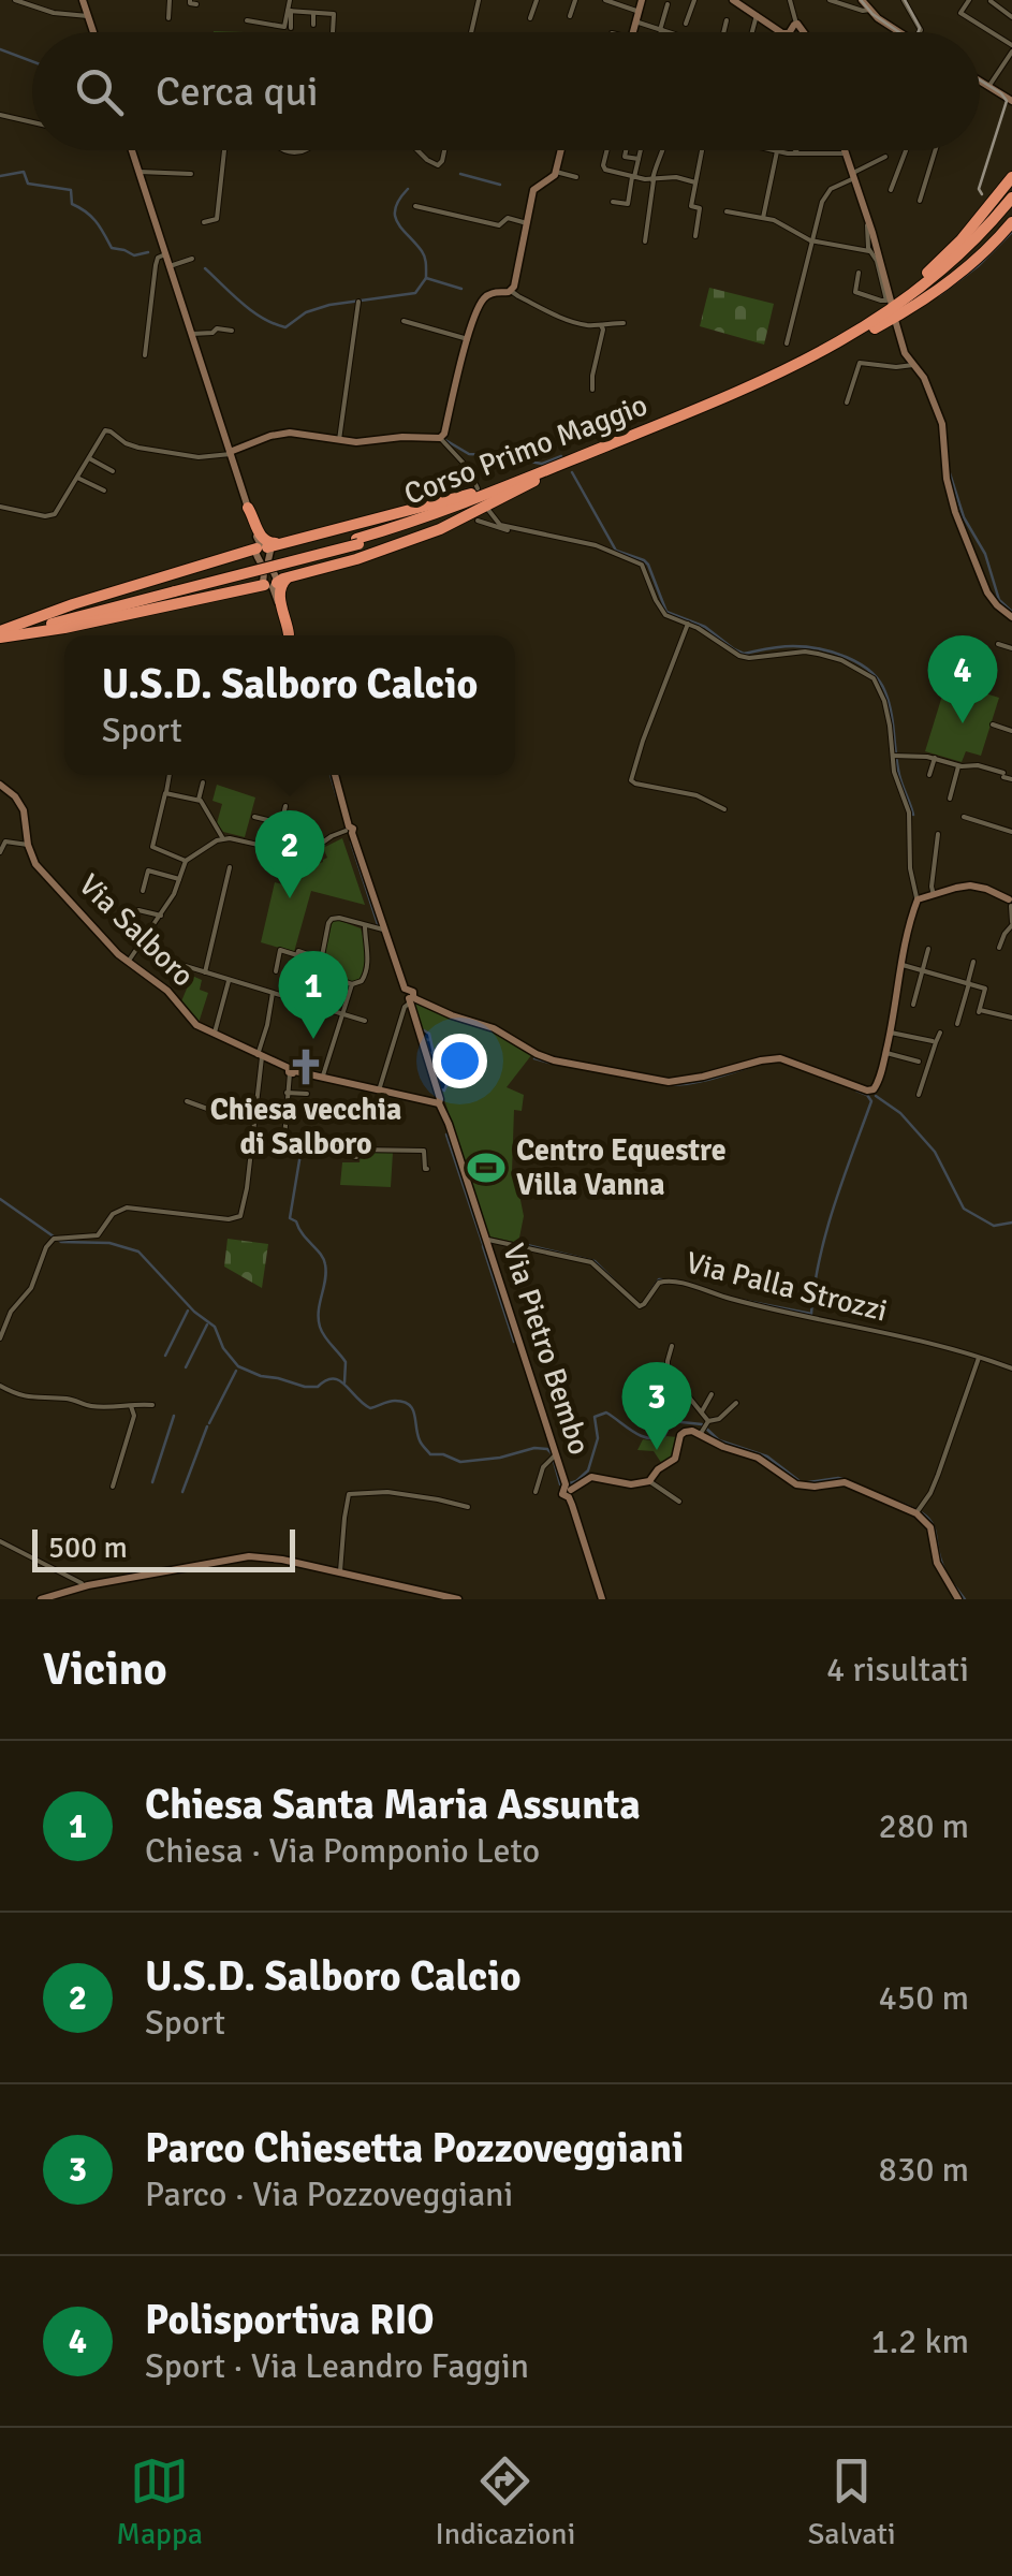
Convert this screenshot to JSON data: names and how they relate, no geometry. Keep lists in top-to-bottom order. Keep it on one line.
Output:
{"streets":{"highway":["Corso Primo Maggio"],"street":["Via Salboro","Via Palla Strozzi","Via Pietro Bembo"]},"crossings":[["Via Salboro","Via Pietro Bembo"],["Via Palla Strozzi","Via Pietro Bembo"]],"places":{"church":["Chiesa vecchia di Salboro"],"sports":["Centro Equestre Villa Vanna"]},"scale_bar":"500 m","page":{"search":"Cerca qui","popup":["U.S.D. Salboro Calcio","Sport"],"pins":["4","2","1","3"],"scale":"500 m","heading":["Vicino","4 risultati"],"list":[{"mark":"1","name":"Chiesa Santa Maria Assunta","note":"Chiesa · Via Pomponio Leto","value":"280 m"},{"mark":"2","name":"U.S.D. Salboro Calcio","note":"Sport","value":"450 m"},{"mark":"3","name":"Parco Chiesetta Pozzoveggiani","note":"Parco · Via Pozzoveggiani","value":"830 m"},{"mark":"4","name":"Polisportiva RIO","note":"Sport · Via Leandro Faggin","value":"1.2 km"}],"nav":["Mappa","Indicazioni","Salvati"]}}
